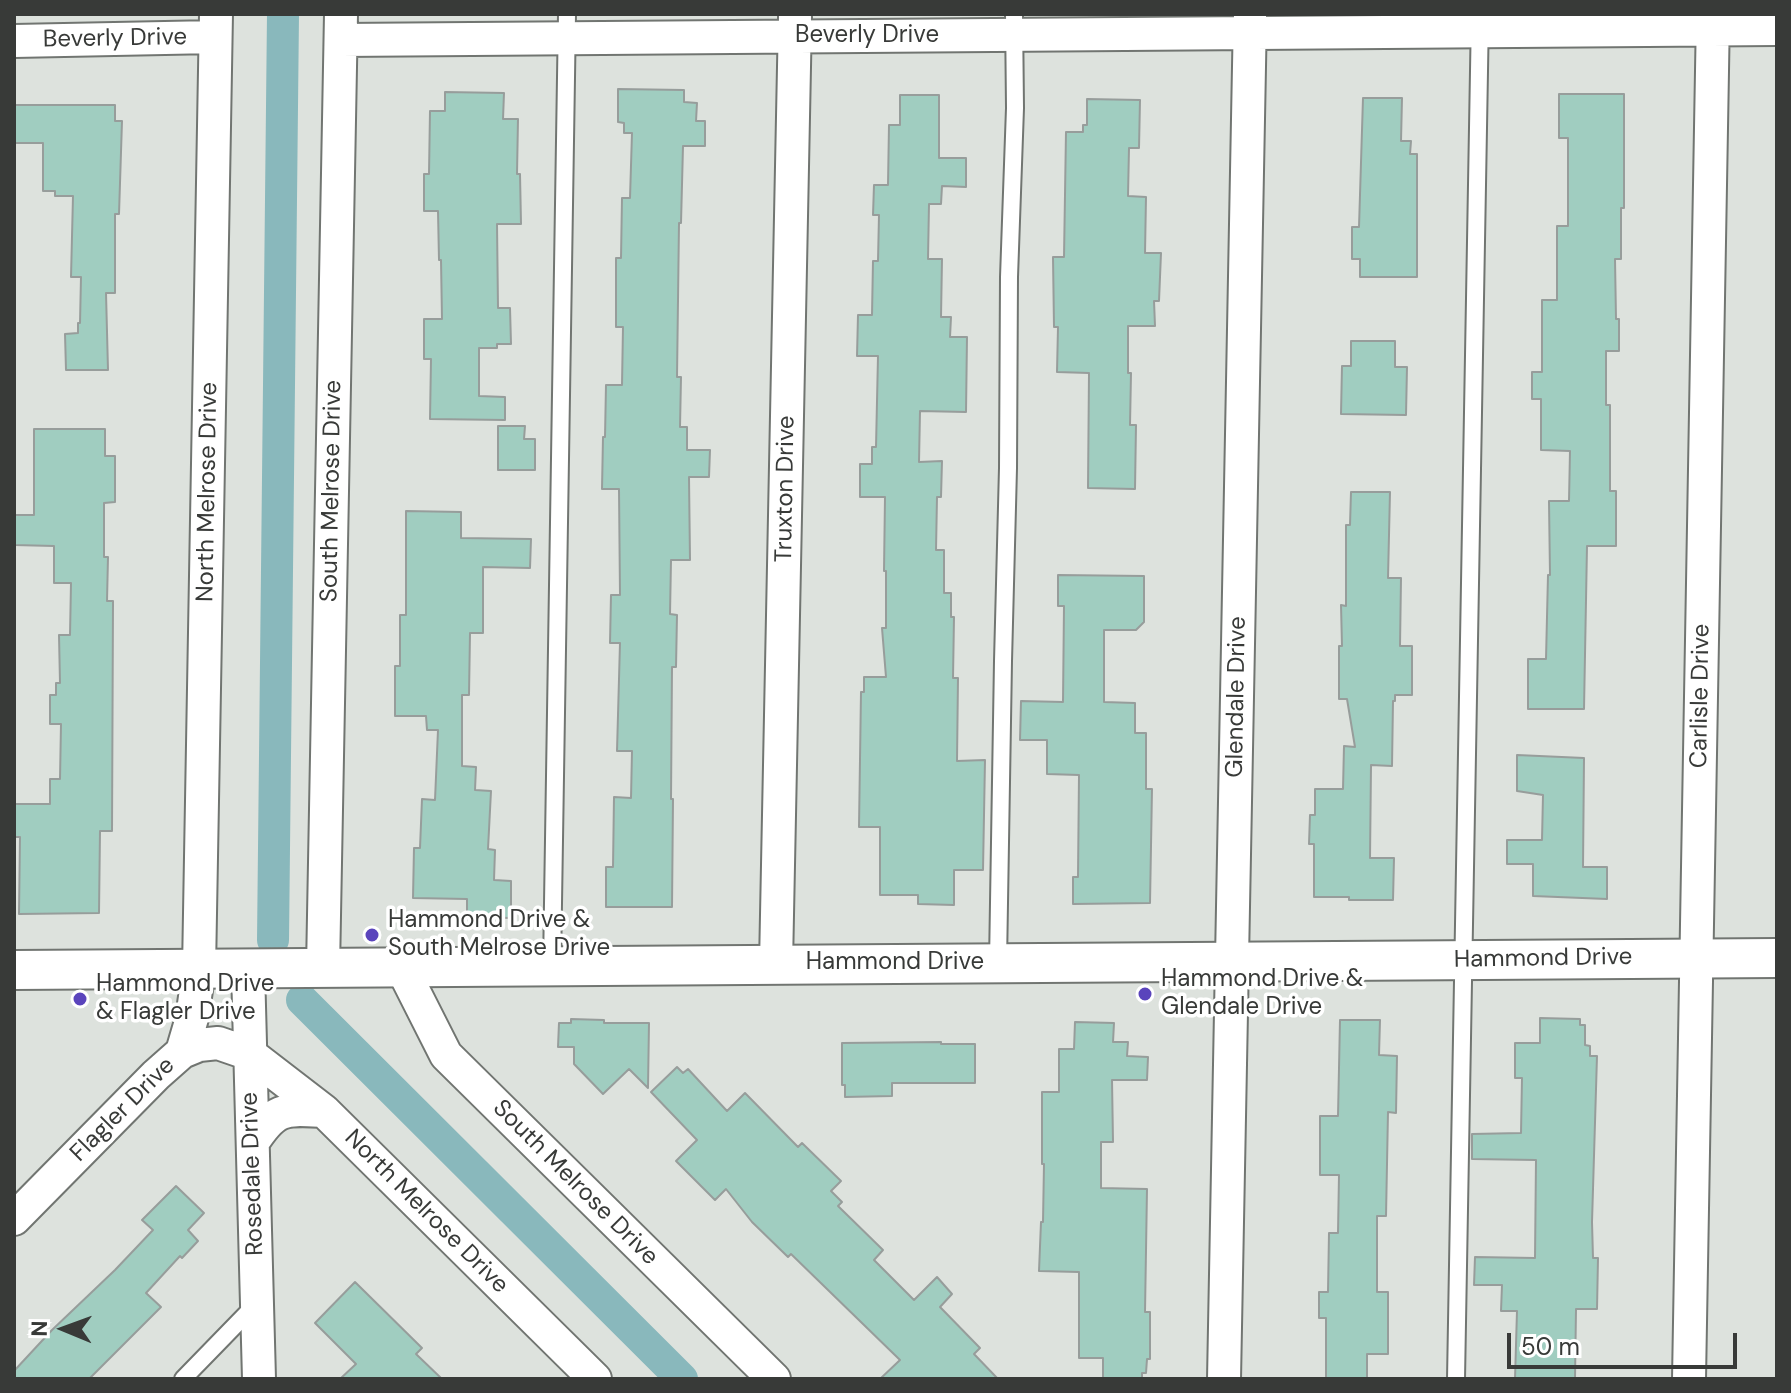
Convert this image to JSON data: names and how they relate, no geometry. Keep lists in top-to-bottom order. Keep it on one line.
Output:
{"streets":{"street":["Beverly Drive","Truxton Drive","South Melrose Drive","North Melrose Drive","Carlisle Drive","Glendale Drive","Hammond Drive","Flagler Drive","Rosedale Drive"]},"crossings":[["Beverly Drive","Truxton Drive"],["Beverly Drive","South Melrose Drive"],["Beverly Drive","North Melrose Drive"],["Beverly Drive","Carlisle Drive"],["Beverly Drive","Glendale Drive"],["Truxton Drive","Hammond Drive"],["South Melrose Drive","Hammond Drive"],["North Melrose Drive","Hammond Drive"],["North Melrose Drive","Flagler Drive"],["North Melrose Drive","Rosedale Drive"],["Carlisle Drive","Hammond Drive"],["Glendale Drive","Hammond Drive"],["Hammond Drive","Rosedale Drive"],["Flagler Drive","Rosedale Drive"]],"places":["Hammond Drive & South Melrose Drive","Hammond Drive & Glendale Drive","Hammond Drive & Flagler Drive"],"scale_bar":"50 m","north":"left"}
